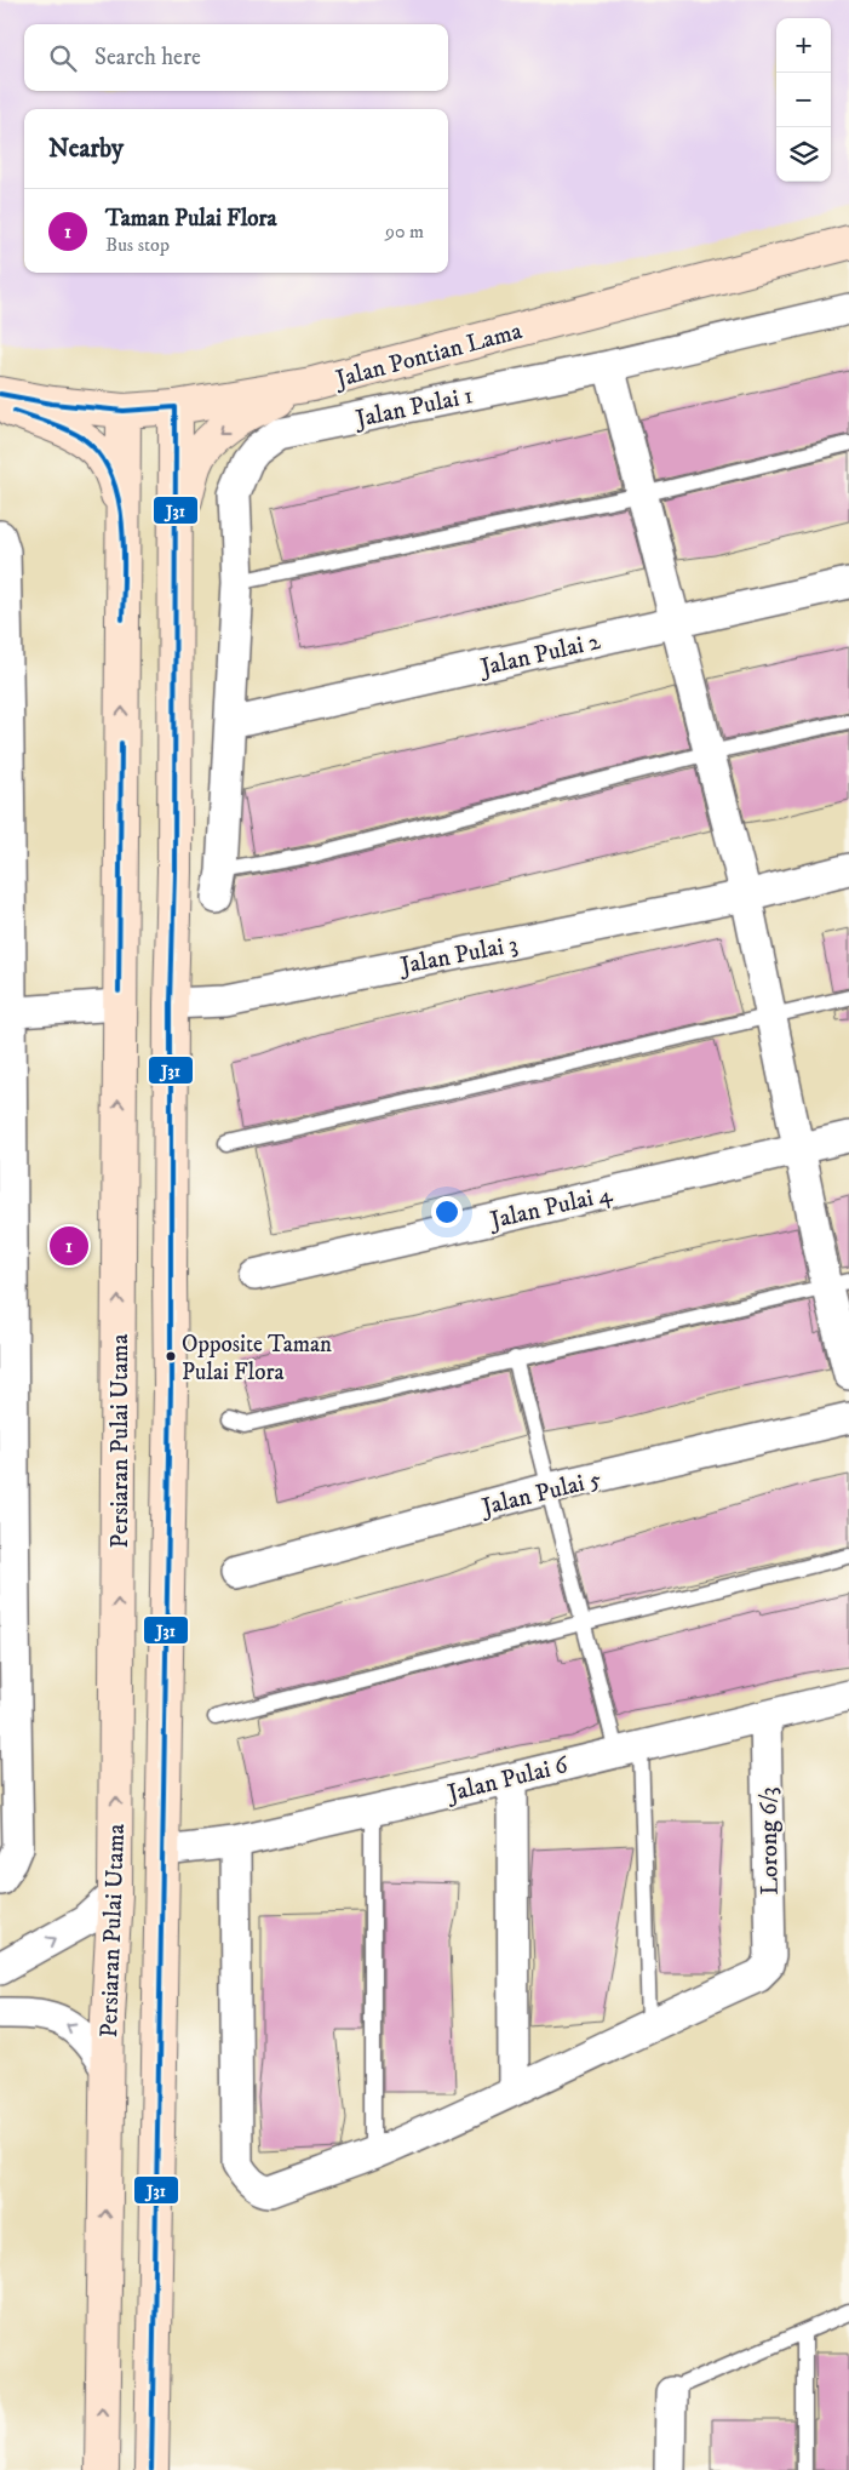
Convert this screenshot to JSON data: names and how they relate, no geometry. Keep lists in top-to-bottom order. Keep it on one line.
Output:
{"streets":{"main road":["Jalan Pontian Lama","Persiaran Pulai Utama"],"street":["Jalan Pulai 1","Jalan Pulai 2","Jalan Pulai 3","Jalan Pulai 4","Jalan Pulai 5","Jalan Pulai 6","Lorong 6/3"]},"crossings":[["Jalan Pontian Lama","Persiaran Pulai Utama"],["Jalan Pulai 1","Jalan Pulai 2"],["Jalan Pulai 3","Persiaran Pulai Utama"],["Persiaran Pulai Utama","Jalan Pulai 6"],["Jalan Pulai 6","Lorong 6/3"]],"places":["Opposite Taman Pulai Flora"],"lines":["transit line J31"],"page":{"map_buttons":["+","−"],"search":"Search here","heading":"Nearby","list":[{"mark":"1","name":"Taman Pulai Flora","note":"Bus stop","value":"90 m"}],"pins":"1"}}
